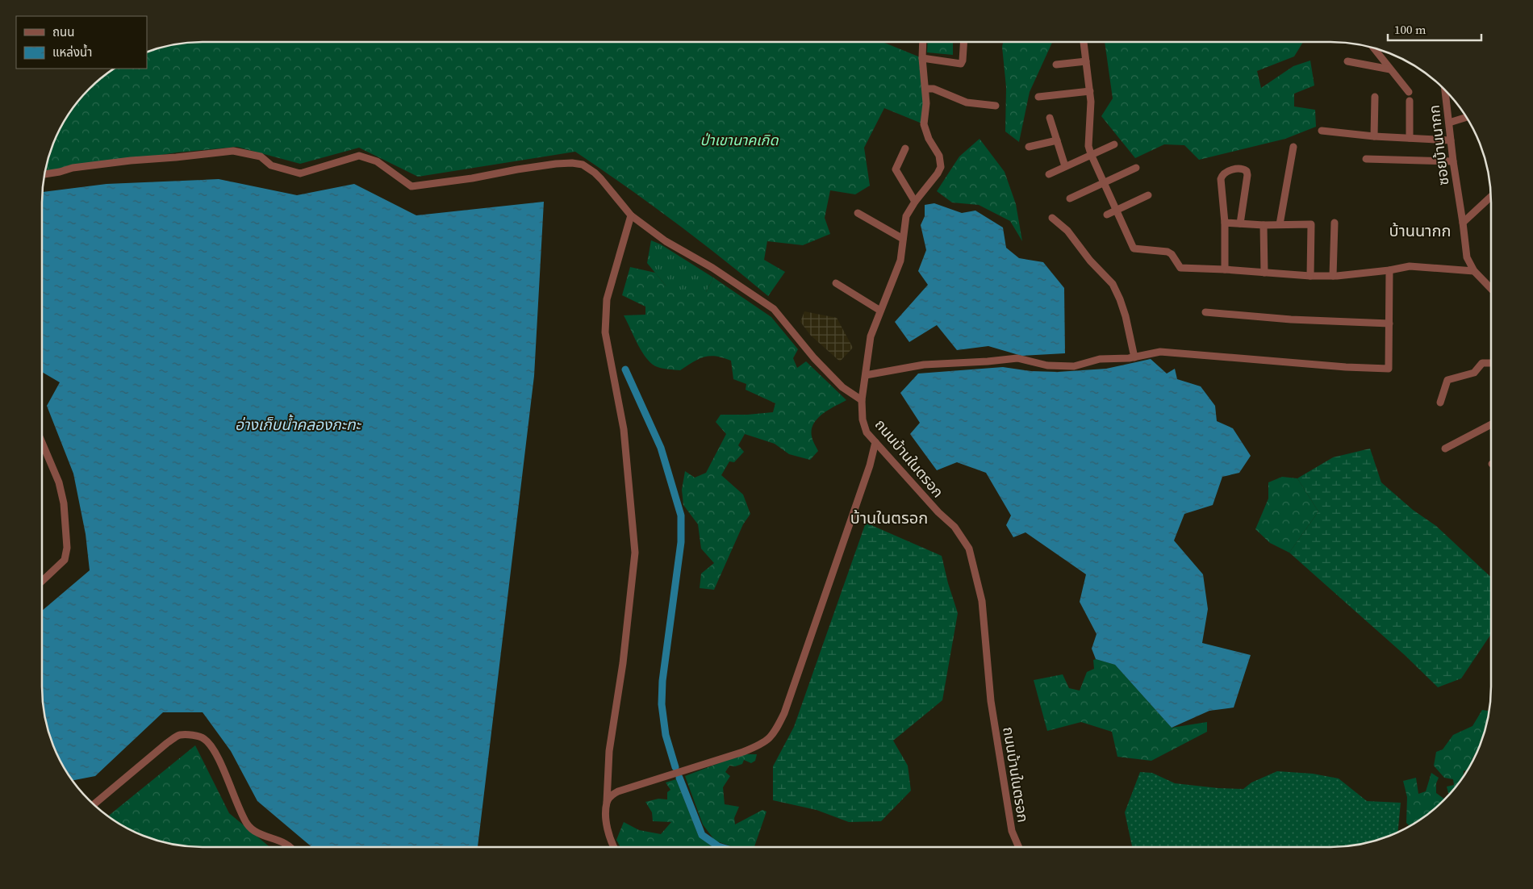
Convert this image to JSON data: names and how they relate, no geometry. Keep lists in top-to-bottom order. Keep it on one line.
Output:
{"streets":{"street":["ซอยบ้านนากก","ถนนบ้านในตรอก"]},"districts":["บ้านนากก","บ้านในตรอก"],"water":["อ่างเก็บน้ำคลองกะทะ"],"parks":["ป่าเขานาคเกิด"],"legend":["ถนน","แหล่งน้ำ"],"scale_bar":"100 m"}
